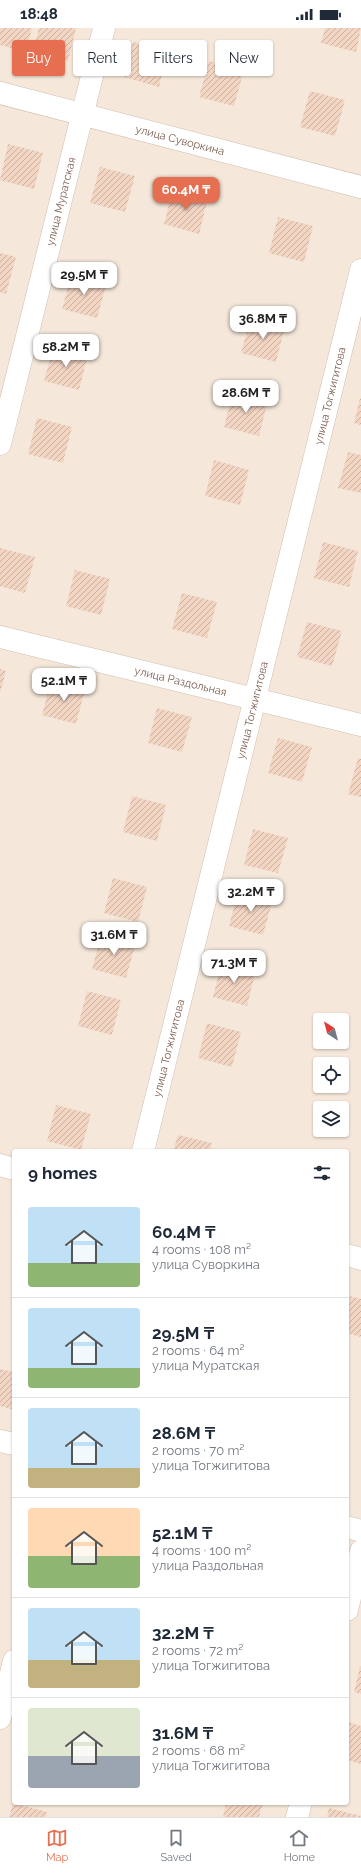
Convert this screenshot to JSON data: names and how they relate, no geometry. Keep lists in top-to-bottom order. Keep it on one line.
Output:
{"streets":{"street":["улица Суворкина","улица Муратская","улица Тогжигитова","улица Раздольная"]},"crossings":[["улица Суворкина","улица Муратская"],["улица Тогжигитова","улица Раздольная"]],"north":"top left","page":{"status":"18:48","chip":["Buy","Rent","Filters","New"],"price":["60.4M ₸","29.5M ₸","36.8M ₸","58.2M ₸","28.6M ₸","52.1M ₸","32.2M ₸","31.6M ₸","71.3M ₸"],"heading":"9 homes","list":[{"name":"60.4M ₸","note":"4 rooms · 108 m² · улица Суворкина"},{"name":"29.5M ₸","note":"2 rooms · 64 m² · улица Муратская"},{"name":"28.6M ₸","note":"2 rooms · 70 m² · улица Тогжигитова"},{"name":"52.1M ₸","note":"4 rooms · 100 m² · улица Раздольная"},{"name":"32.2M ₸","note":"2 rooms · 72 m² · улица Тогжигитова"},{"name":"31.6M ₸","note":"2 rooms · 68 m² · улица Тогжигитова"}],"tabs":["Map","Saved","Home"]}}
